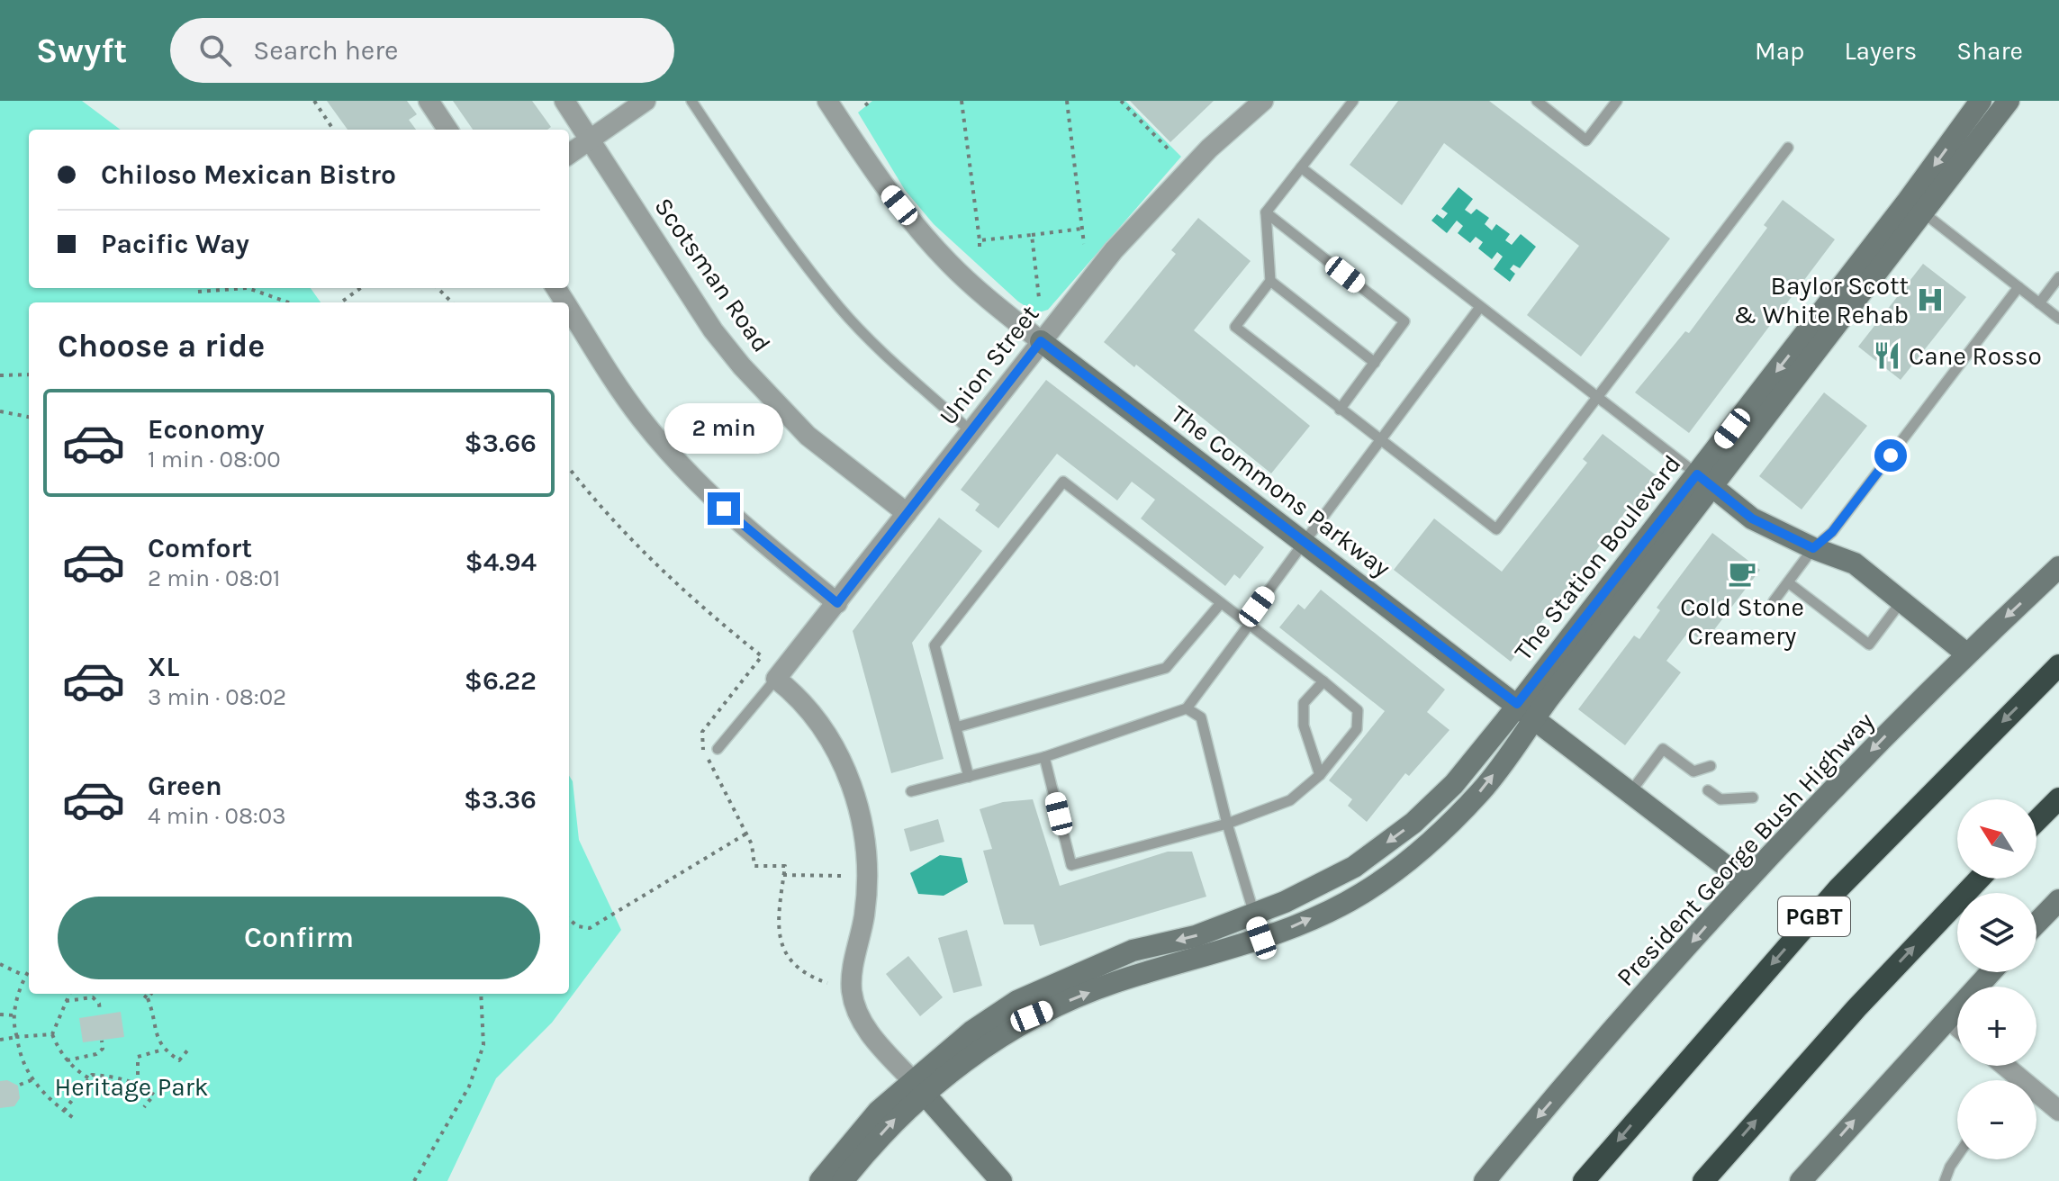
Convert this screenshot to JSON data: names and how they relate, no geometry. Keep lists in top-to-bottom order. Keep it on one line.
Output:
{"streets":{"highway":["PGBT"],"street":["Scotsman Road","Union Street","The Commons Parkway","The Station Boulevard","President George Bush Highway"]},"crossings":[["Scotsman Road","Union Street"],["Union Street","The Commons Parkway"],["The Commons Parkway","The Station Boulevard"],["The Commons Parkway","President George Bush Highway"]],"one_way":["President George Bush Highway"],"parks":["Heritage Park"],"places":{"hospital":["Baylor Scott & White Rehab"],"restaurant":["Cane Rosso"],"cafe":["Cold Stone Creamery"]},"north":"top left","page":{"header":"Swyft","search":"Search here","nav":["Map","Layers","Share"],"banner":["Chiloso Mexican Bistro","Pacific Way"],"heading":"Choose a ride","list":[{"name":"Economy","note":"1 min · 08:00","value":"$3.66"},{"name":"Comfort","note":"2 min · 08:01","value":"$4.94"},{"name":"XL","note":"3 min · 08:02","value":"$6.22"},{"name":"Green","note":"4 min · 08:03","value":"$3.36"}],"bubble":"2 min","map_buttons":["+","−"],"buttons":"Confirm"}}
